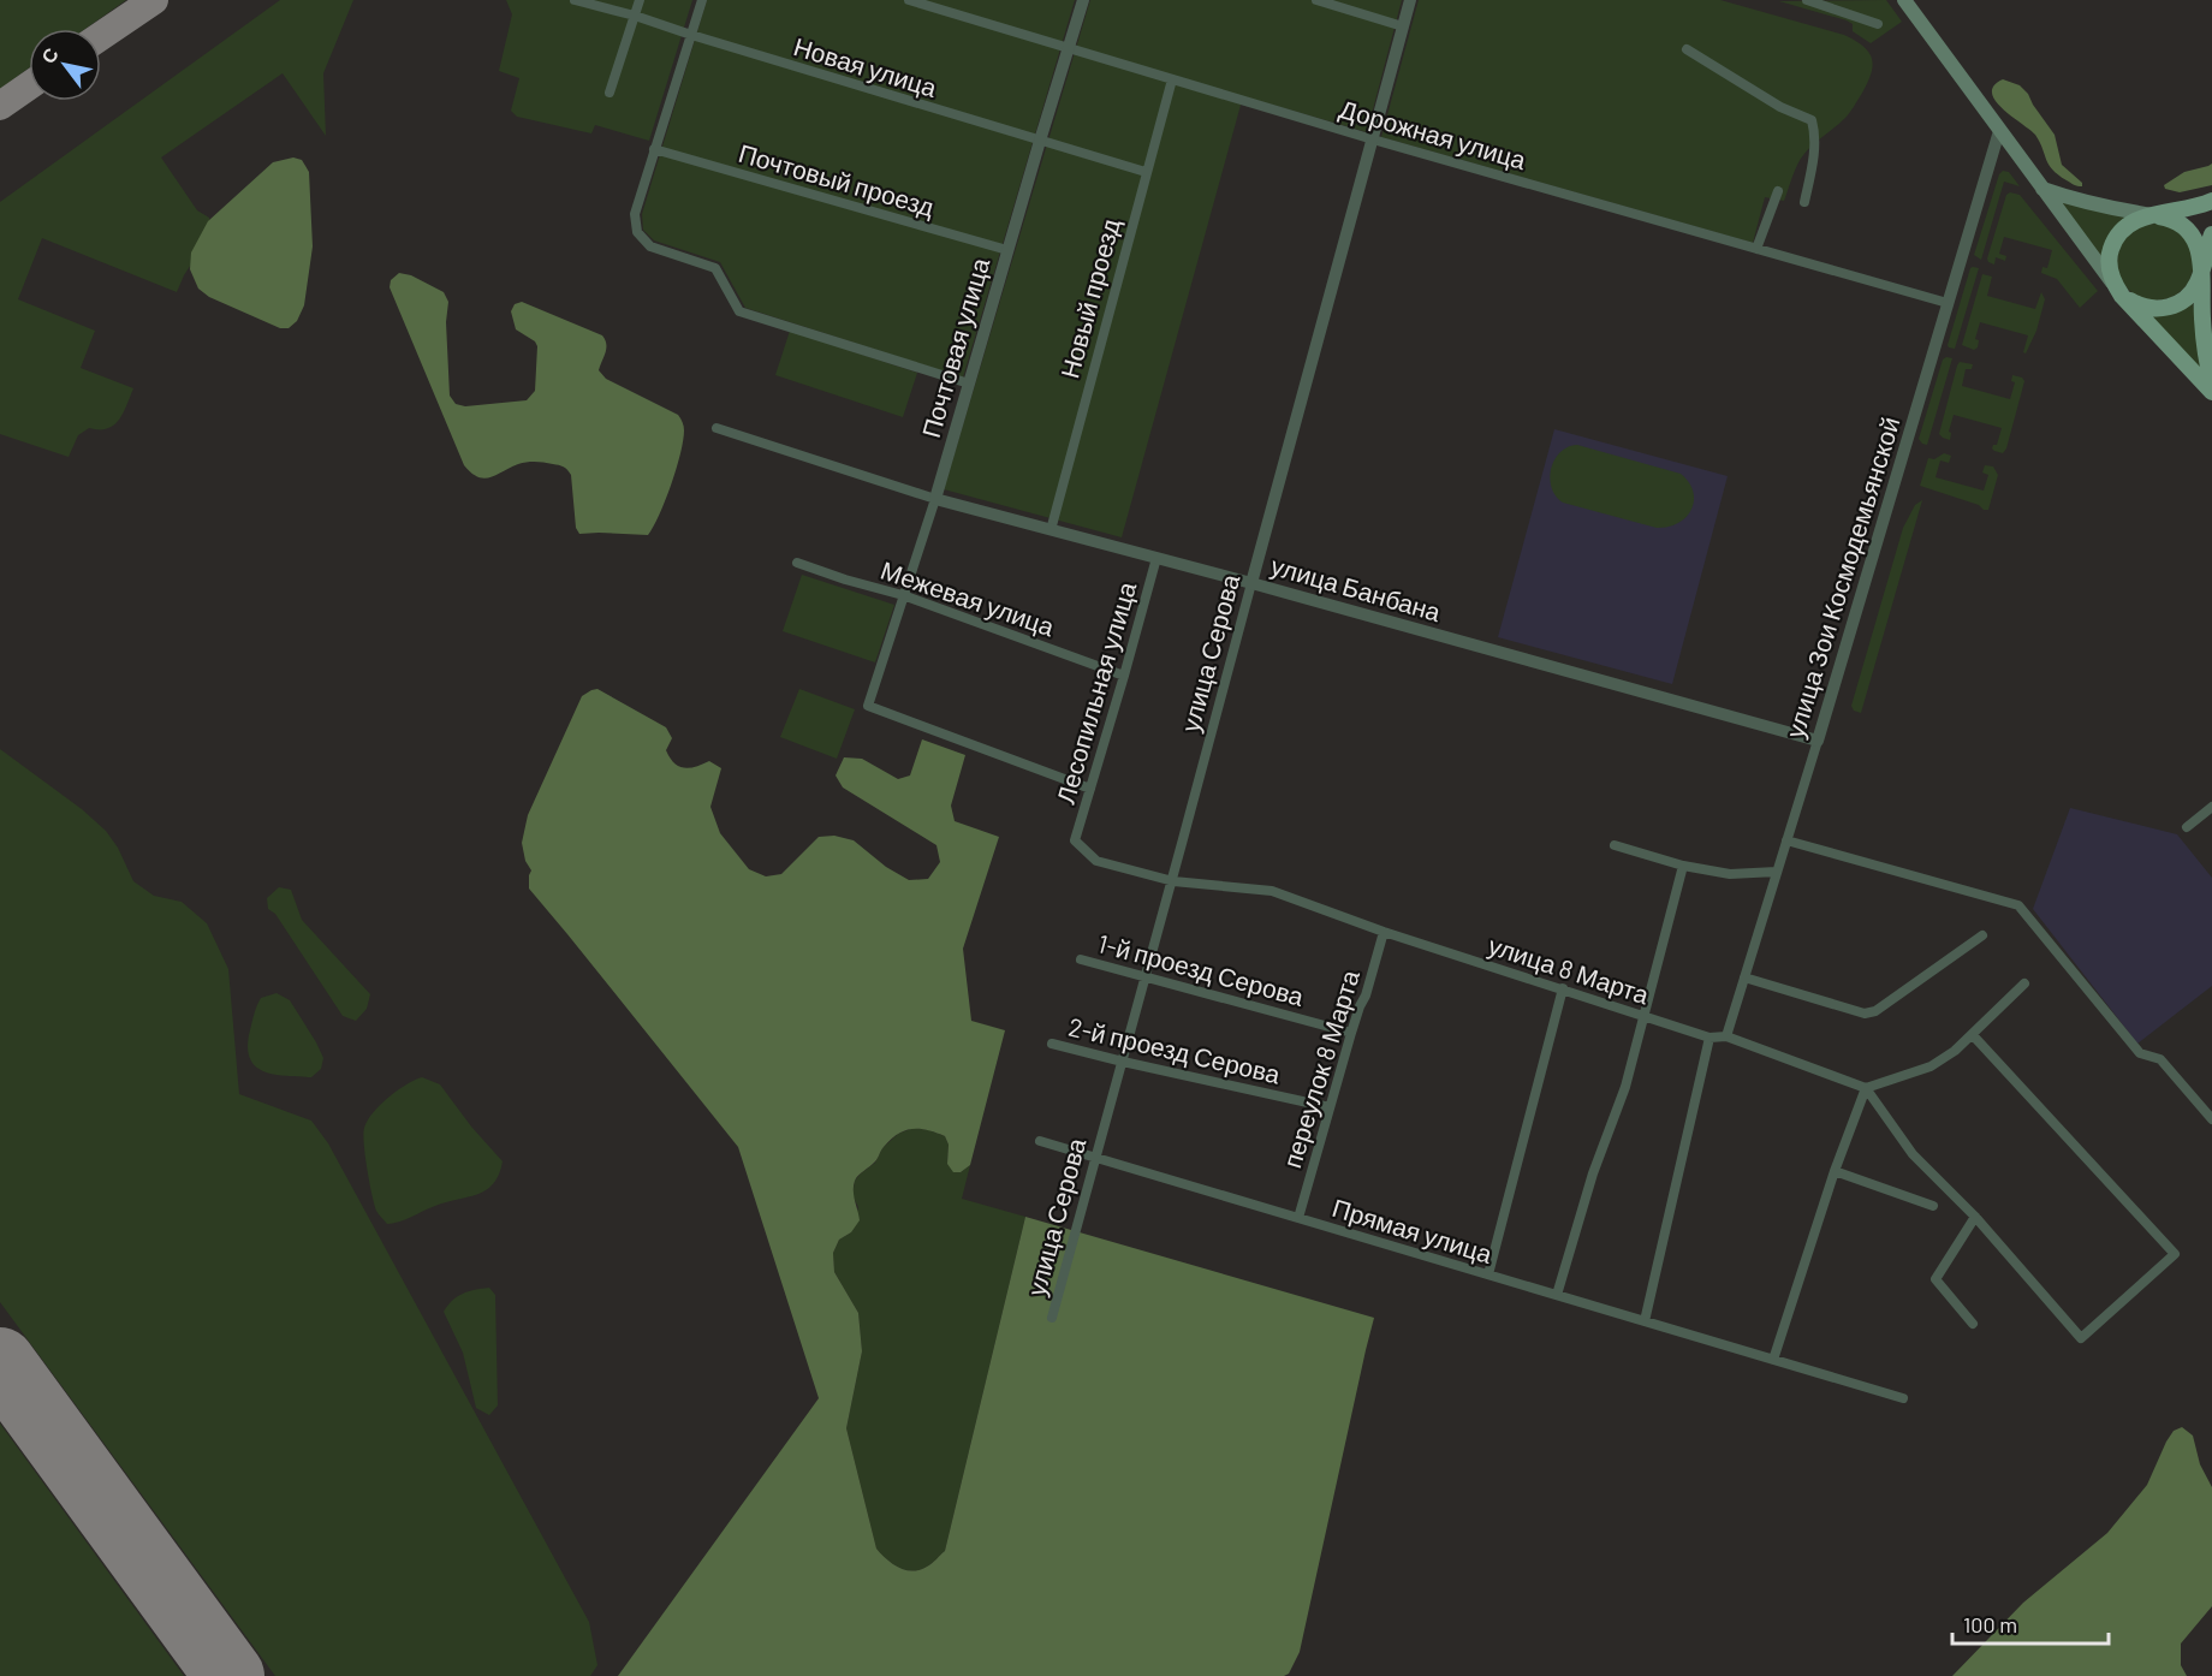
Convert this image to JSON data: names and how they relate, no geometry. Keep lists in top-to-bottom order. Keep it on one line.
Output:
{"streets":{"street":["Новая улица","Дорожная улица","Почтовый проезд","Новый проезд","Почтовая улица","улица Зои Космодемьянской","улица Банбана","Межевая улица","улица Серова","Лесопильная улица","1-й проезд Серова","улица 8 Марта","2-й проезд Серова","переулок 8 Марта","Прямая улица"]},"crossings":[["Новая улица","Новый проезд"],["Новая улица","Почтовая улица"],["Дорожная улица","Новый проезд"],["Дорожная улица","Почтовая улица"],["Дорожная улица","улица Зои Космодемьянской"],["Дорожная улица","улица Серова"],["Почтовый проезд","Почтовая улица"],["Новый проезд","улица Банбана"],["Почтовая улица","улица Банбана"],["Почтовая улица","Межевая улица"],["Почтовая улица","Лесопильная улица"],["улица Зои Космодемьянской","улица Банбана"],["улица Зои Космодемьянской","улица 8 Марта"],["улица Банбана","улица Серова"],["улица Банбана","Лесопильная улица"],["Межевая улица","Лесопильная улица"],["улица Серова","1-й проезд Серова"],["улица Серова","улица 8 Марта"],["улица Серова","2-й проезд Серова"],["улица Серова","Прямая улица"],["Лесопильная улица","улица 8 Марта"],["1-й проезд Серова","переулок 8 Марта"],["улица 8 Марта","переулок 8 Марта"],["2-й проезд Серова","переулок 8 Марта"],["переулок 8 Марта","Прямая улица"]],"scale_bar":"100 m","north":"top left"}
